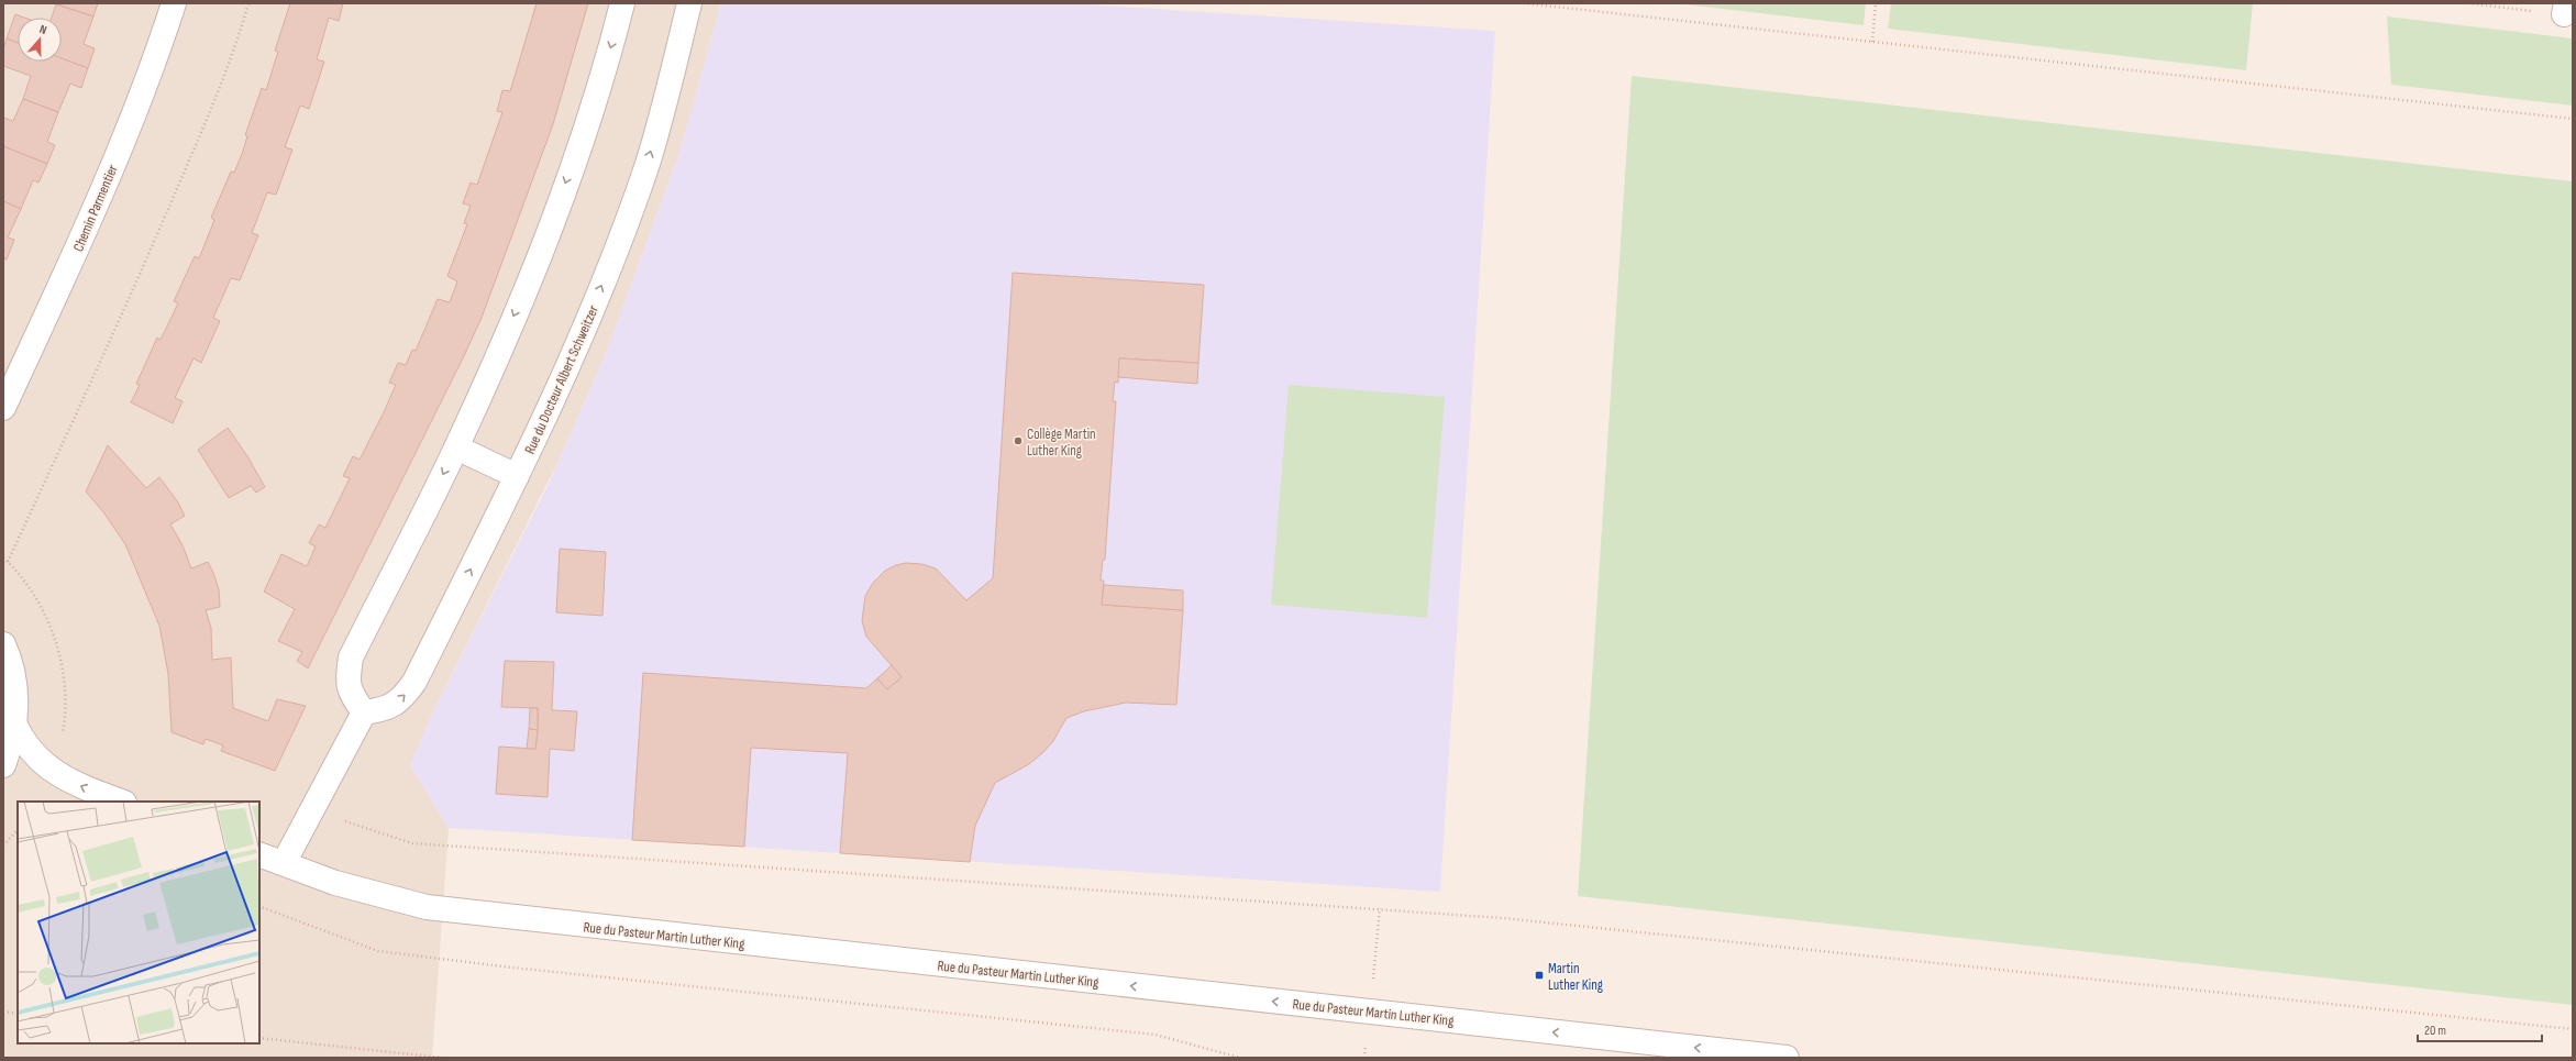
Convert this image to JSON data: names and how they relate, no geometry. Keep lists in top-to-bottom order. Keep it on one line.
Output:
{"streets":{"street":["Chemin Parmentier","Rue du Docteur Albert Schweitzer","Rue du Pasteur Martin Luther King"]},"one_way":["Rue du Pasteur Martin Luther King"],"places":{"other":["Collège Martin Luther King"],"transit":["Martin Luther King"]},"scale_bar":"20 m","north":"top"}
